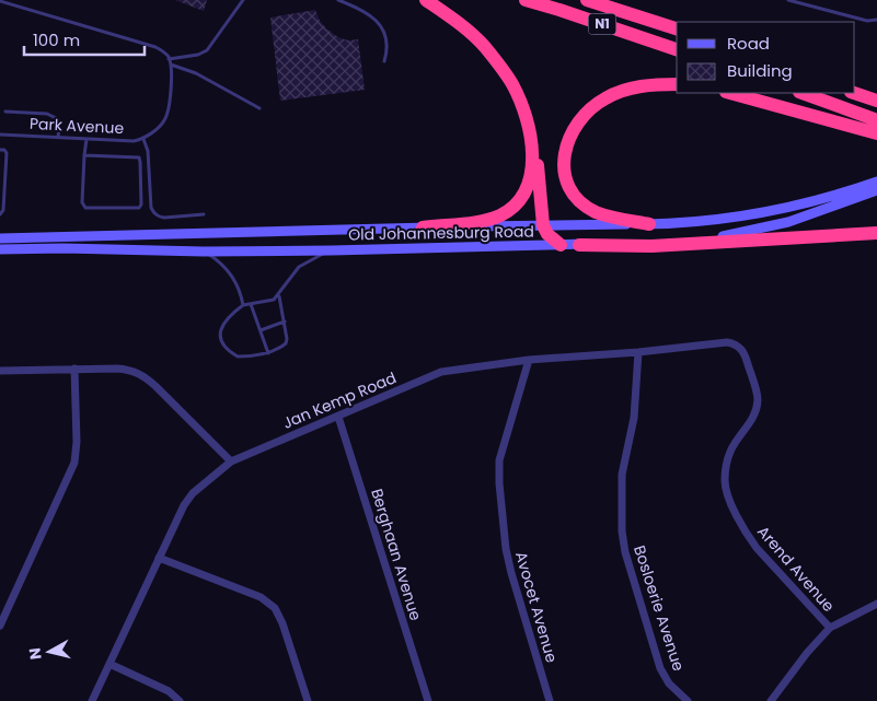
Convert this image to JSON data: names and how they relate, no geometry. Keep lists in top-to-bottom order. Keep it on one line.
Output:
{"streets":{"highway":["N1"],"main road":["Old Johannesburg Road"],"street":["Jan Kemp Road","Berghaan Avenue","Arend Avenue","Avocet Avenue","Bosloerie Avenue"],"lane":["Park Avenue"]},"crossings":[["Jan Kemp Road","Berghaan Avenue"],["Jan Kemp Road","Arend Avenue"],["Jan Kemp Road","Avocet Avenue"],["Jan Kemp Road","Bosloerie Avenue"]],"legend":["Road","Building"],"scale_bar":"100 m","north":"left"}
